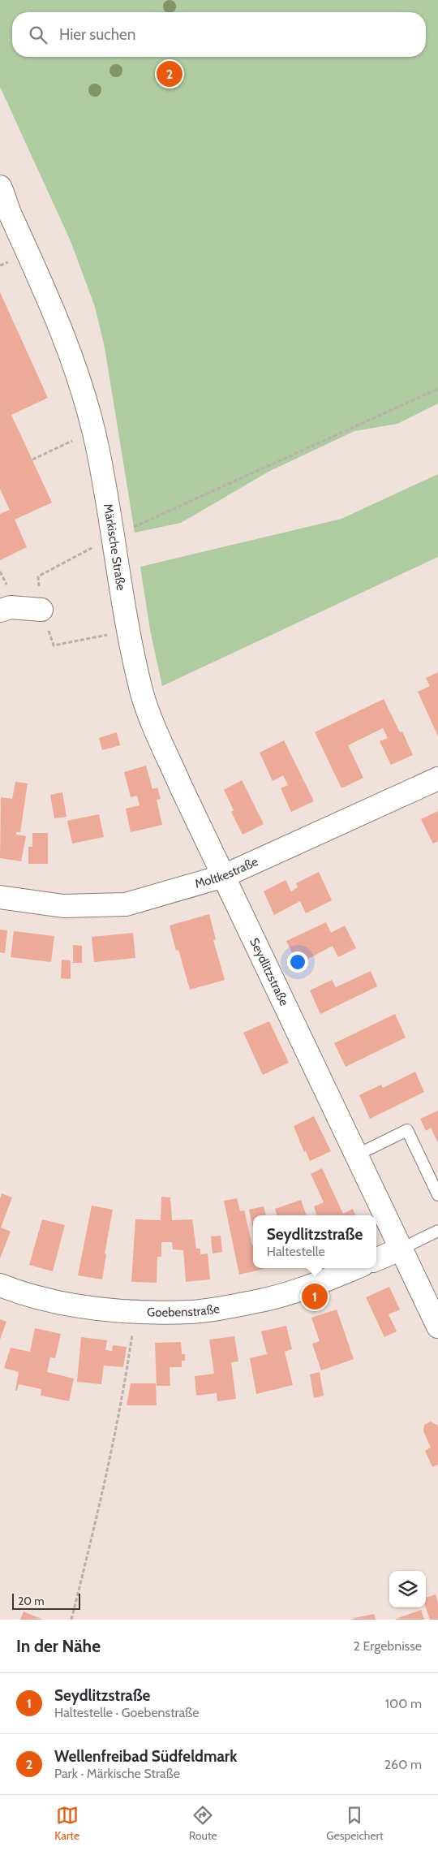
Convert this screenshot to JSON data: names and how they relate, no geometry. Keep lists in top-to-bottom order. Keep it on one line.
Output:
{"streets":{"street":["Märkische Straße","Moltkestraße","Seydlitzstraße","Goebenstraße"]},"crossings":[["Märkische Straße","Moltkestraße"],["Märkische Straße","Seydlitzstraße"],["Moltkestraße","Seydlitzstraße"]],"scale_bar":"20 m","page":{"search":"Hier suchen","pins":["2","1"],"popup":["Seydlitzstraße","Haltestelle"],"scale":"20 m","heading":["In der Nähe","2 Ergebnisse"],"list":[{"mark":"1","name":"Seydlitzstraße","note":"Haltestelle · Goebenstraße","value":"100 m"},{"mark":"2","name":"Wellenfreibad Südfeldmark","note":"Park · Märkische Straße","value":"260 m"}],"nav":["Karte","Route","Gespeichert"]}}
